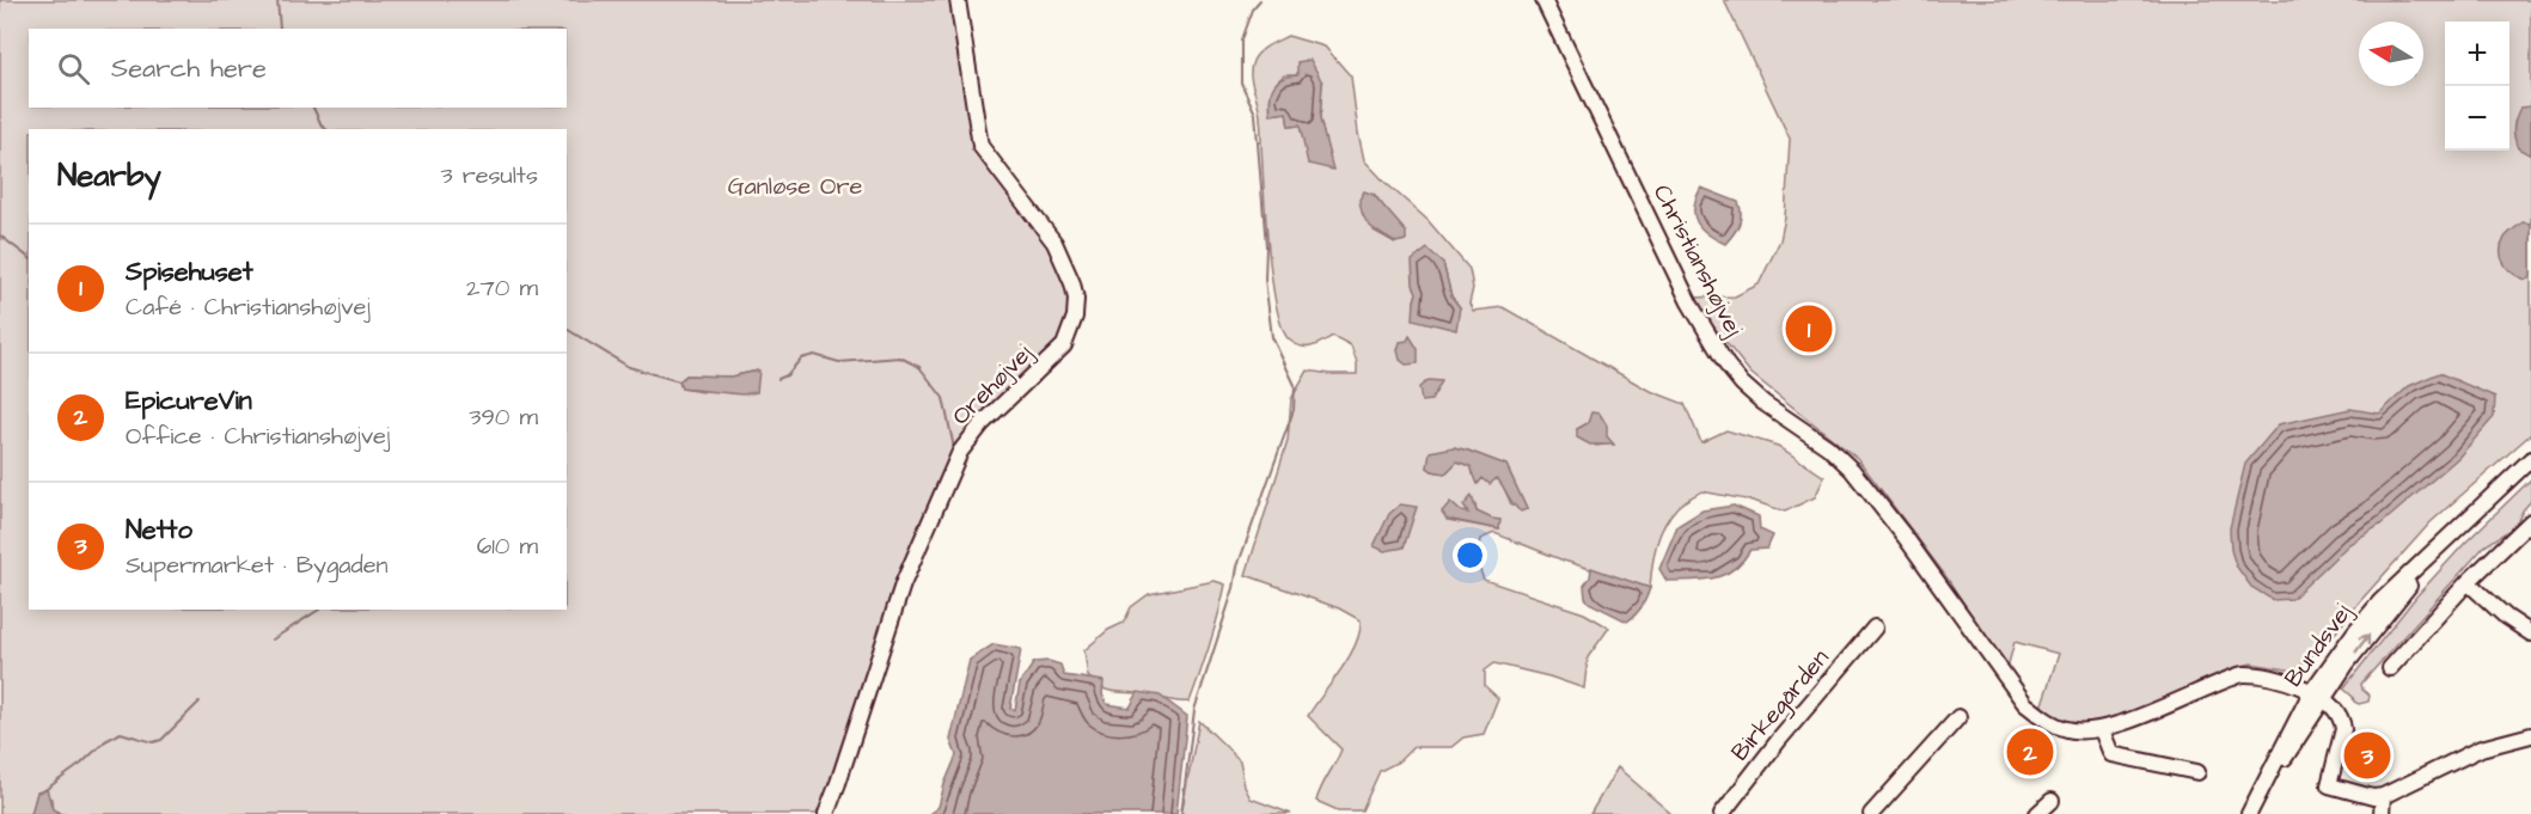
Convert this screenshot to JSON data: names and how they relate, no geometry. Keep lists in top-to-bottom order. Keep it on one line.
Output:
{"streets":{"street":["Christianshøjvej","Orehøjvej","Bundsvej","Birkegården"]},"crossings":[["Christianshøjvej","Bundsvej"]],"parks":["Ganløse Ore"],"north":"left","page":{"map_buttons":["+","−"],"search":"Search here","heading":["Nearby","3 results"],"list":[{"mark":"1","name":"Spisehuset","note":"Café · Christianshøjvej","value":"270 m"},{"mark":"2","name":"EpicureVin","note":"Office · Christianshøjvej","value":"390 m"},{"mark":"3","name":"Netto","note":"Supermarket · Bygaden","value":"610 m"}],"pins":["1","2","3"]}}
